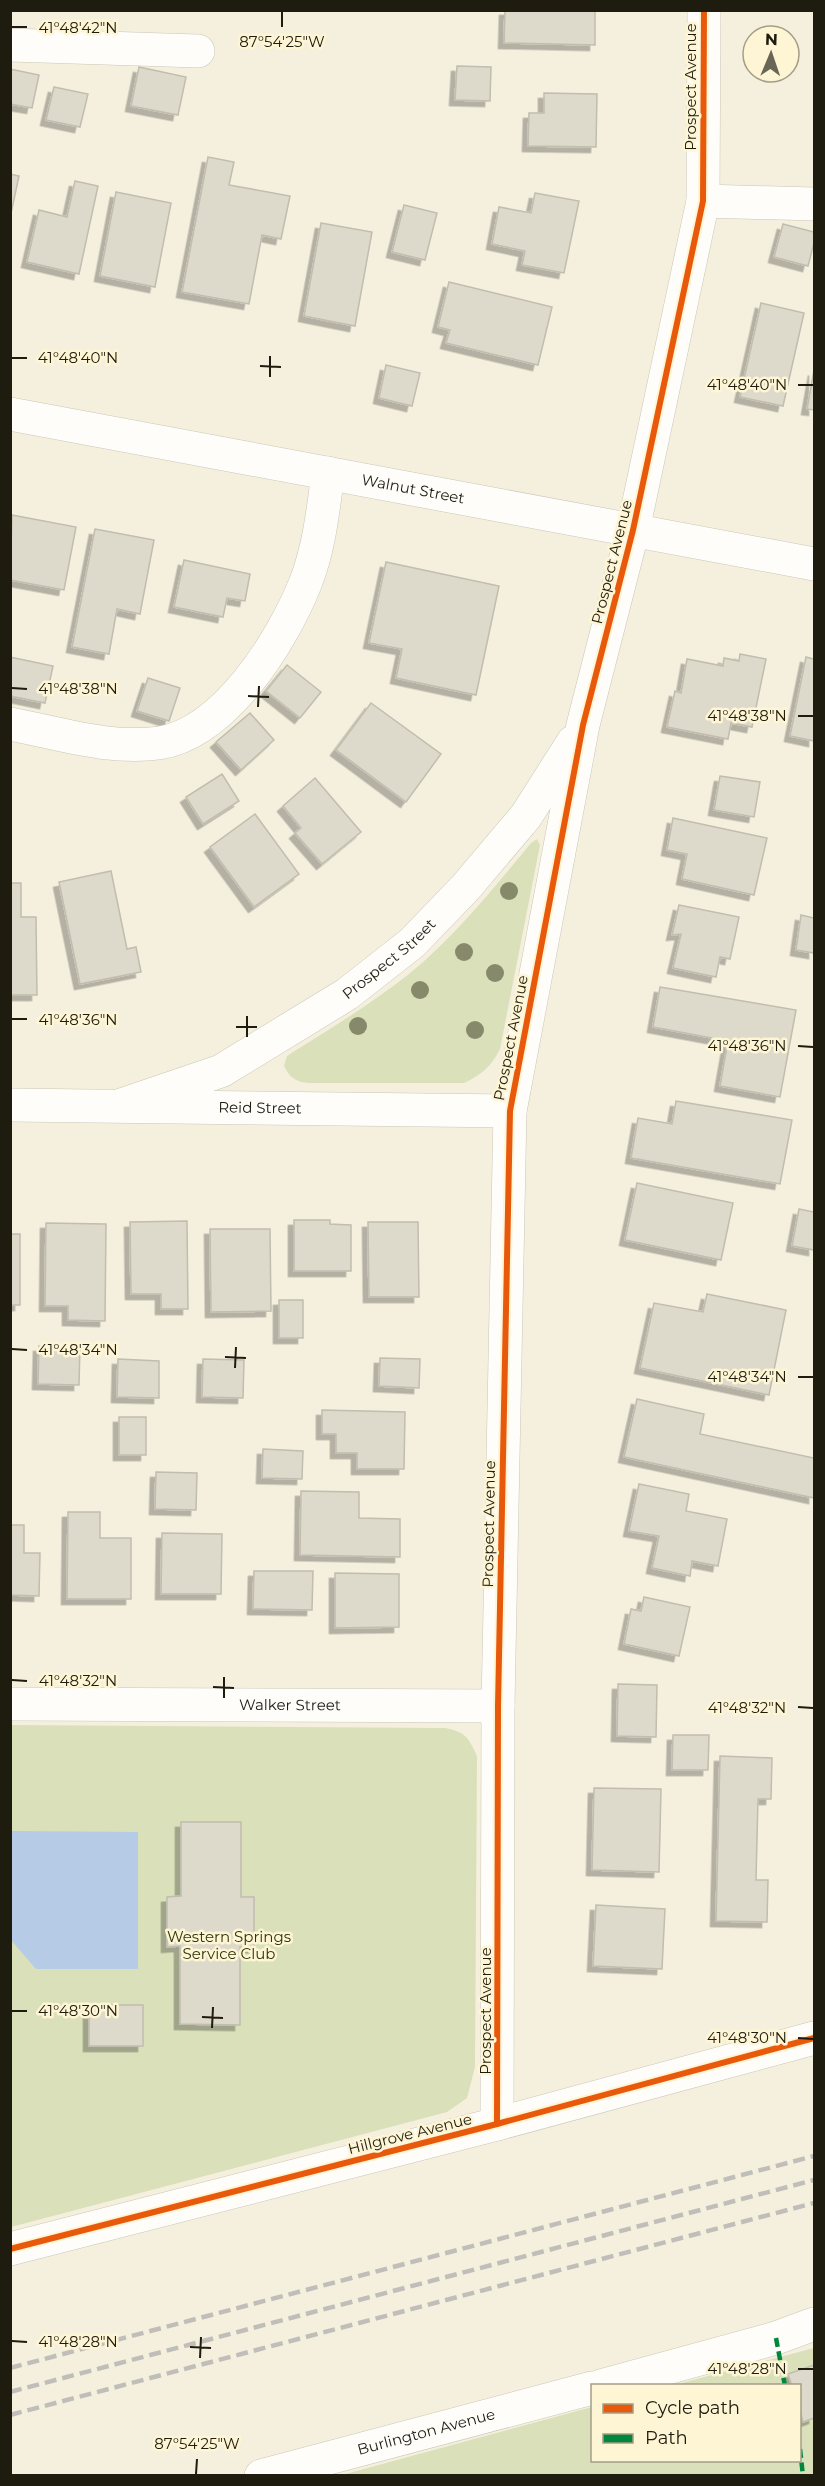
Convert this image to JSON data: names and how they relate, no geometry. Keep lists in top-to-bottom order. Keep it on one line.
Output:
{"streets":{"street":["Prospect Avenue","Walnut Street","Prospect Street","Reid Street","Walker Street","Hillgrove Avenue","Burlington Avenue"]},"crossings":[["Prospect Avenue","Walnut Street"],["Prospect Avenue","Prospect Street"],["Prospect Avenue","Reid Street"],["Prospect Avenue","Walker Street"],["Prospect Avenue","Hillgrove Avenue"],["Prospect Street","Reid Street"]],"parks":["Western Springs Service Club"],"legend":["Cycle path","Path"],"north":"top","coordinates":["41°48'42\"N","87°54'25\"W","41°48'40\"N","41°48'38\"N","41°48'36\"N","41°48'34\"N","41°48'32\"N","41°48'30\"N","41°48'28\"N"]}
